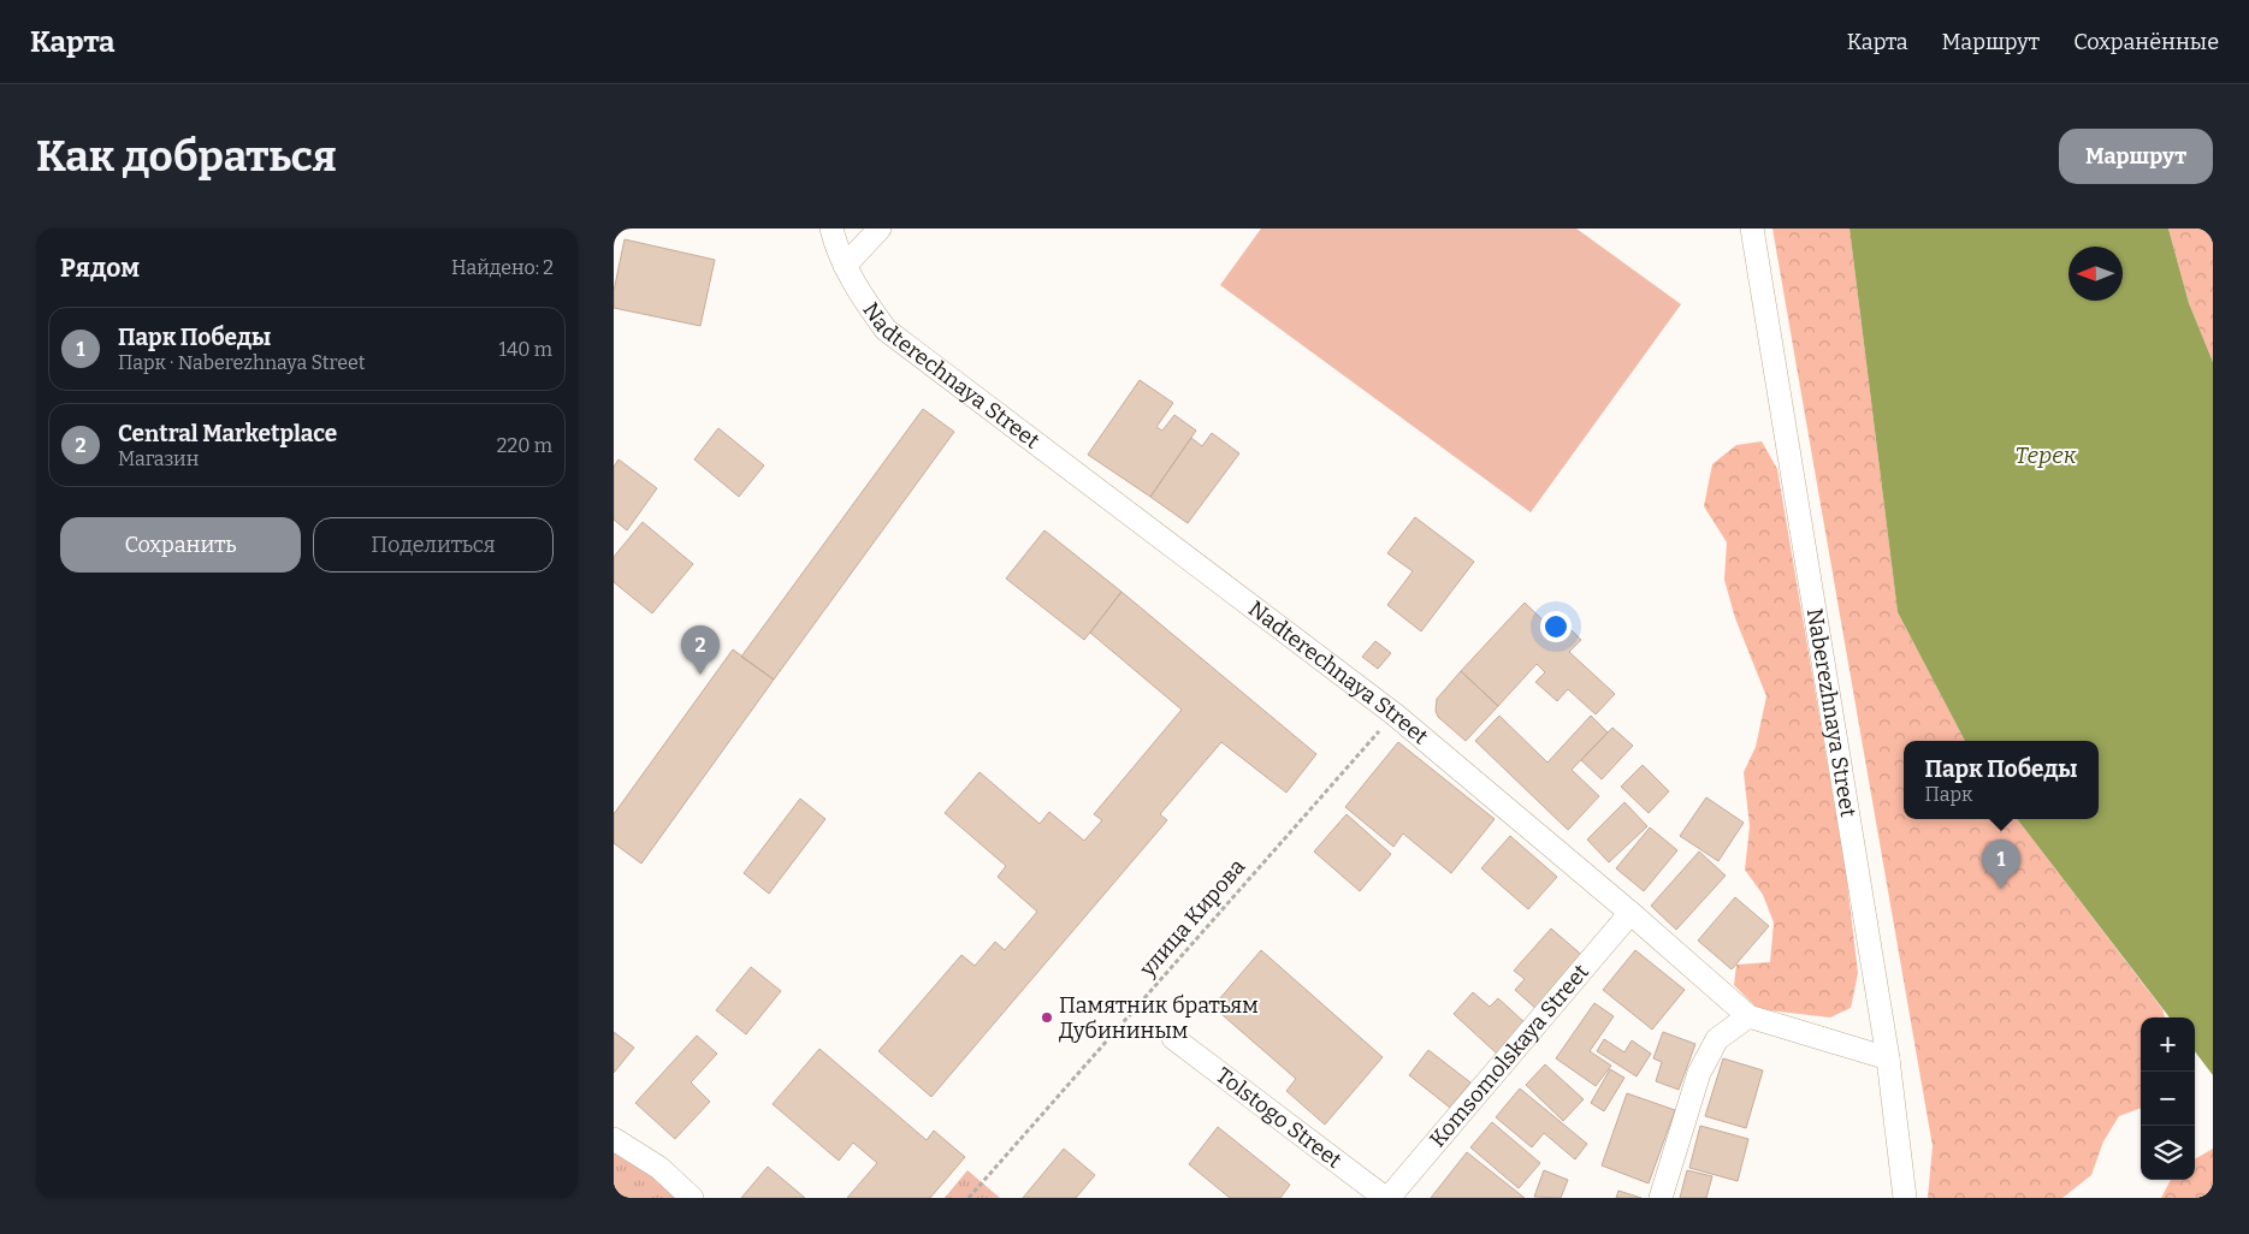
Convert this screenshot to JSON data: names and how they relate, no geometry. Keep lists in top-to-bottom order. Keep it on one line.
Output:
{"streets":{"street":["Nadterechnaya Street","Naberezhnaya Street","Komsomolskaya Street","Tolstogo Street"],"path":["улица Кирова"]},"crossings":[["Nadterechnaya Street","Naberezhnaya Street"],["Nadterechnaya Street","улица Кирова"],["Nadterechnaya Street","Komsomolskaya Street"],["Komsomolskaya Street","Tolstogo Street"]],"water":["Терек"],"places":["Памятник братьям Дубининым"],"north":"left","page":{"header":"Карта","nav":["Карта","Маршрут","Сохранённые"],"buttons":["Маршрут",["Сохранить","Поделиться"]],"title":"Как добраться","heading":["Рядом","Найдено: 2"],"list":[{"mark":"1","name":"Парк Победы","note":"Парк · Naberezhnaya Street","value":"140 m"},{"mark":"2","name":"Central Marketplace","note":"Магазин","value":"220 m"}],"pins":["2","1"],"popup":["Парк Победы","Парк"],"map_buttons":["+","−"]}}
